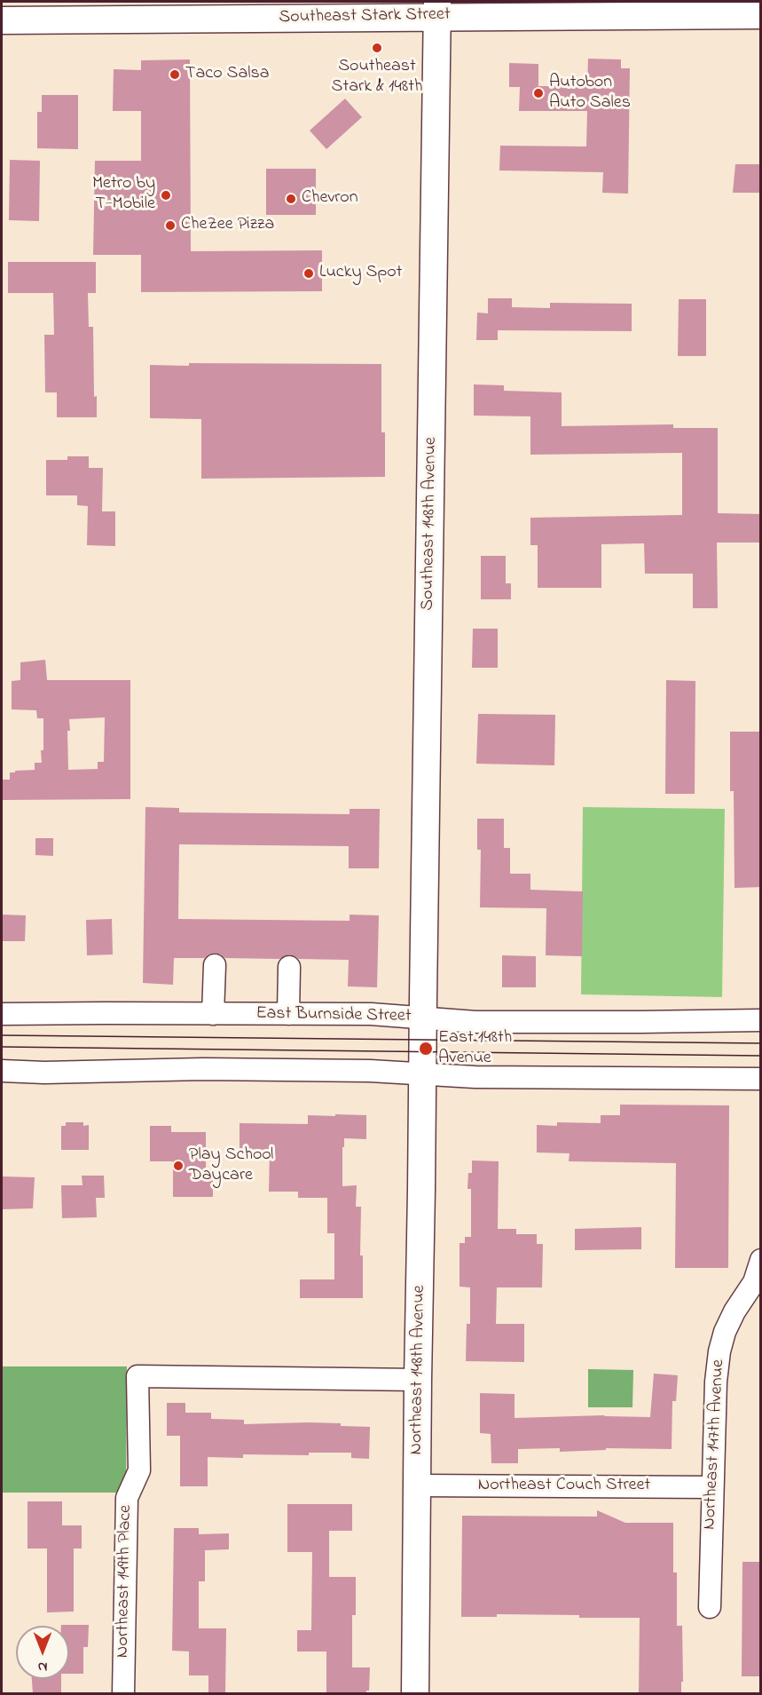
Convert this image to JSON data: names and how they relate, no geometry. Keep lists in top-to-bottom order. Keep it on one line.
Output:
{"streets":{"main road":["Southeast Stark Street","Southeast 148th Avenue","Northeast 148th Avenue"],"street":["East Burnside Street","Northeast 147th Avenue","Northeast Couch Street","Northeast 149th Place"]},"crossings":[["Southeast Stark Street","Southeast 148th Avenue"],["Southeast 148th Avenue","East Burnside Street"],["Southeast 148th Avenue","Northeast 148th Avenue"],["Northeast 148th Avenue","Northeast Couch Street"],["Northeast 148th Avenue","Northeast 149th Place"],["Northeast 147th Avenue","Northeast Couch Street"]],"places":["Southeast Stark & 148th","Taco Salsa","Autobon Auto Sales","Metro by T-Mobile","Chevron","CheZee Pizza","Lucky Spot","East 148th Avenue","Play School Daycare"],"north":"bottom"}
